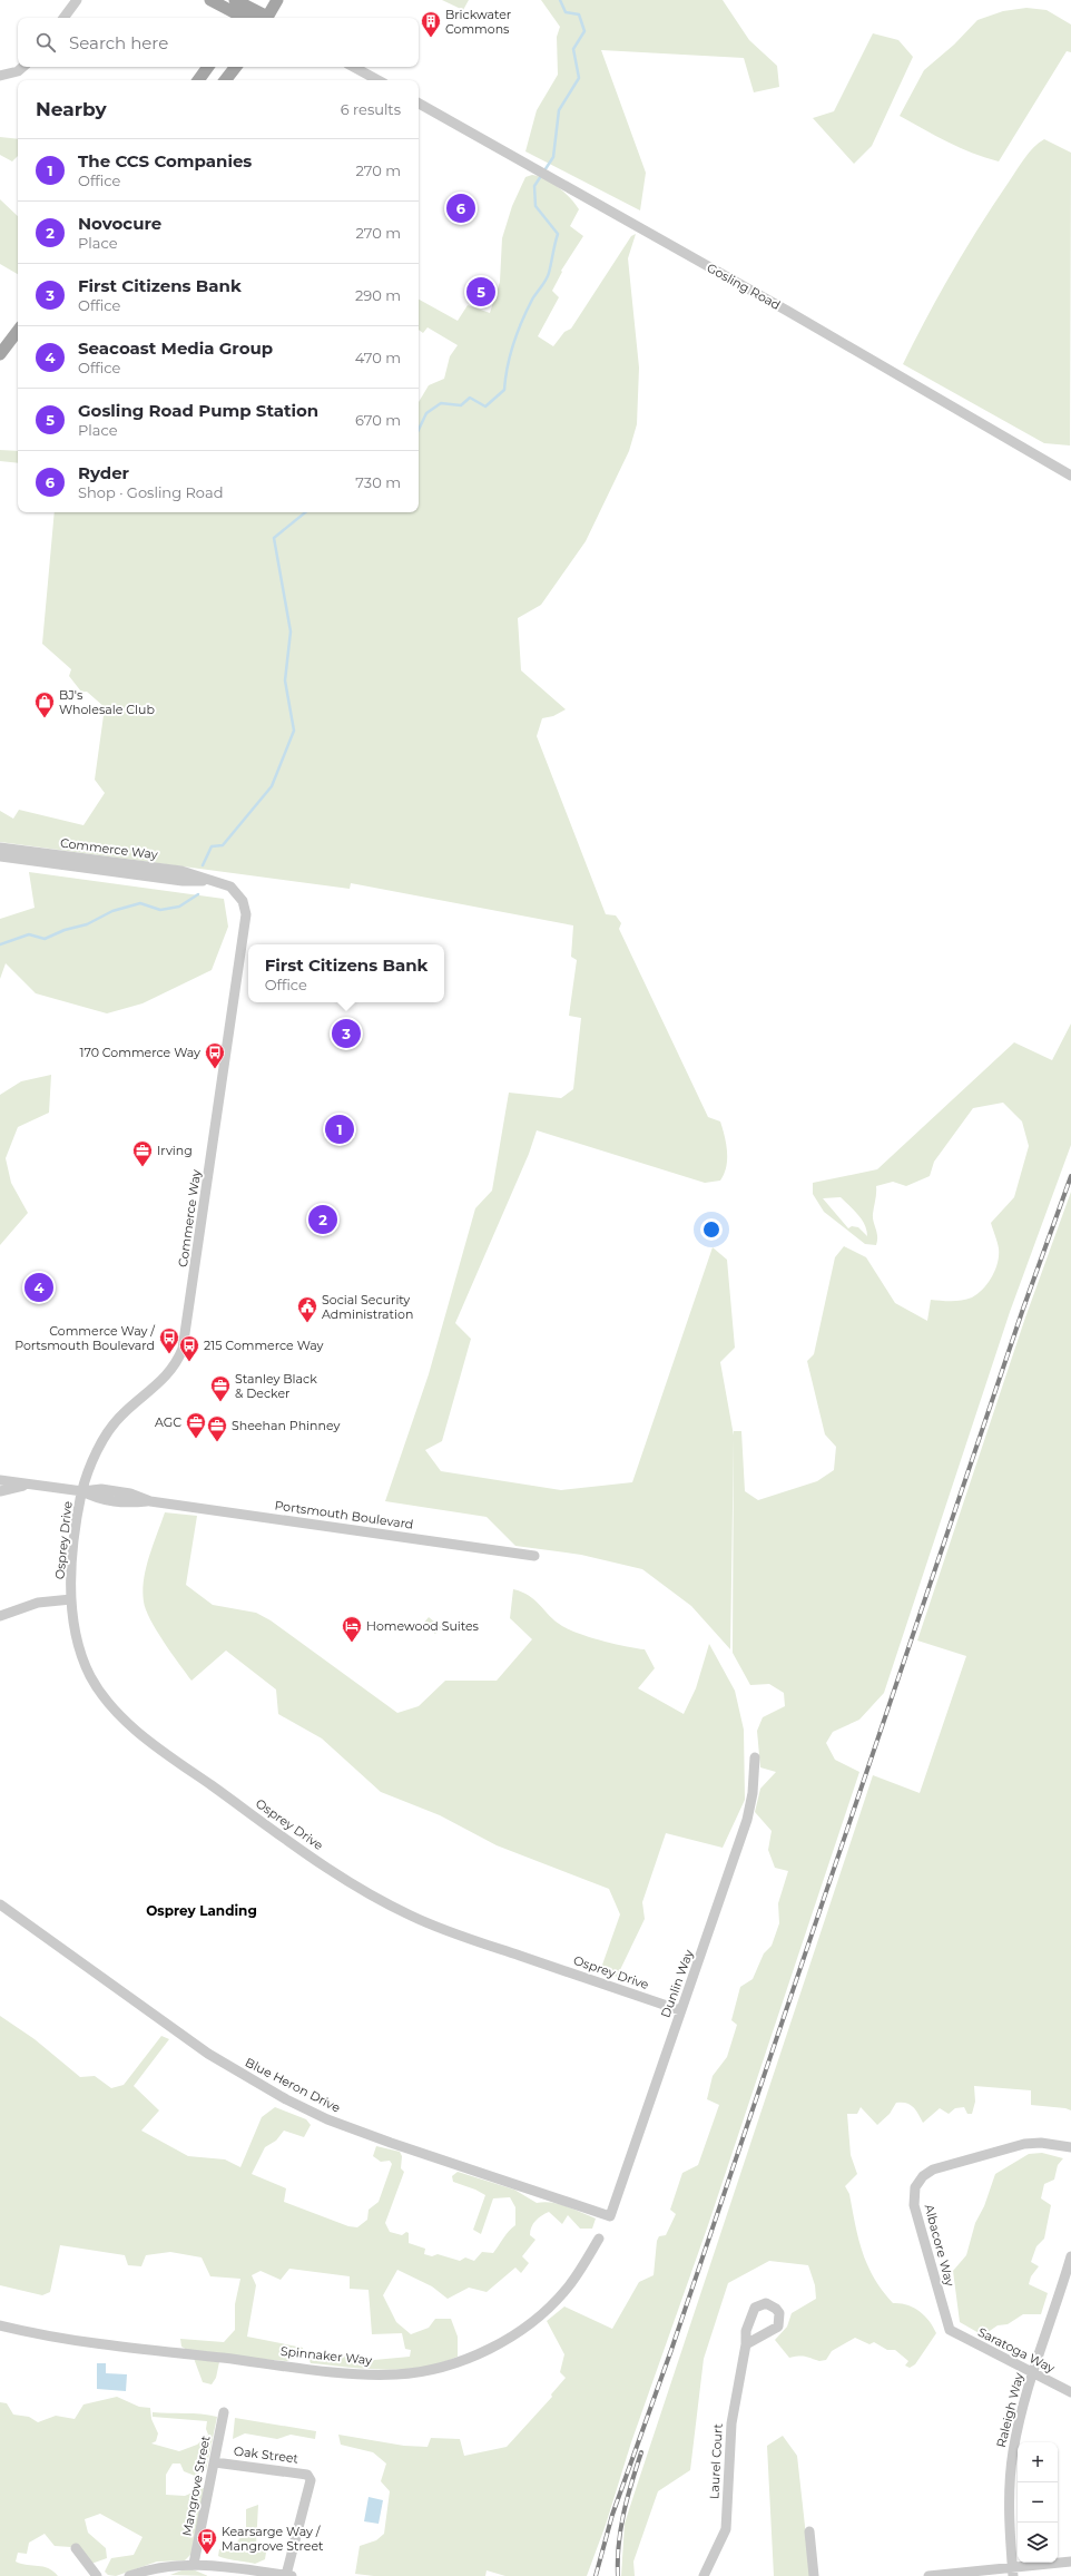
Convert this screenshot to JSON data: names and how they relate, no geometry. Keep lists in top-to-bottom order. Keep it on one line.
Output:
{"streets":{"street":["Gosling Road","Commerce Way","Portsmouth Boulevard","Osprey Drive","Dunlin Way","Blue Heron Drive","Albacore Way","Saratoga Way","Spinnaker Way","Raleigh Way","Oak Street","Laurel Court","Mangrove Street"]},"crossings":[["Commerce Way","Portsmouth Boulevard"],["Commerce Way","Osprey Drive"],["Portsmouth Boulevard","Osprey Drive"],["Osprey Drive","Dunlin Way"],["Dunlin Way","Blue Heron Drive"],["Albacore Way","Saratoga Way"],["Saratoga Way","Raleigh Way"],["Oak Street","Mangrove Street"]],"districts":["Osprey Landing"],"places":{"building":["Brickwater Commons"],"shop":["BJ's Wholesale Club"],"bus stop":["170 Commerce Way","Commerce Way / Portsmouth Boulevard","215 Commerce Way","Kearsarge Way / Mangrove Street"],"office":["Irving","Stanley Black & Decker","AGC","Sheehan Phinney"],"public building":["Social Security Administration"],"hotel":["Homewood Suites"]},"page":{"search":"Search here","heading":["Nearby","6 results"],"list":[{"mark":"1","name":"The CCS Companies","note":"Office","value":"270 m"},{"mark":"2","name":"Novocure","note":"Place","value":"270 m"},{"mark":"3","name":"First Citizens Bank","note":"Office","value":"290 m"},{"mark":"4","name":"Seacoast Media Group","note":"Office","value":"470 m"},{"mark":"5","name":"Gosling Road Pump Station","note":"Place","value":"670 m"},{"mark":"6","name":"Ryder","note":"Shop · Gosling Road","value":"730 m"}],"pins":["6","5","3","1","2","4"],"popup":["First Citizens Bank","Office"],"map_buttons":["+","−"]}}
